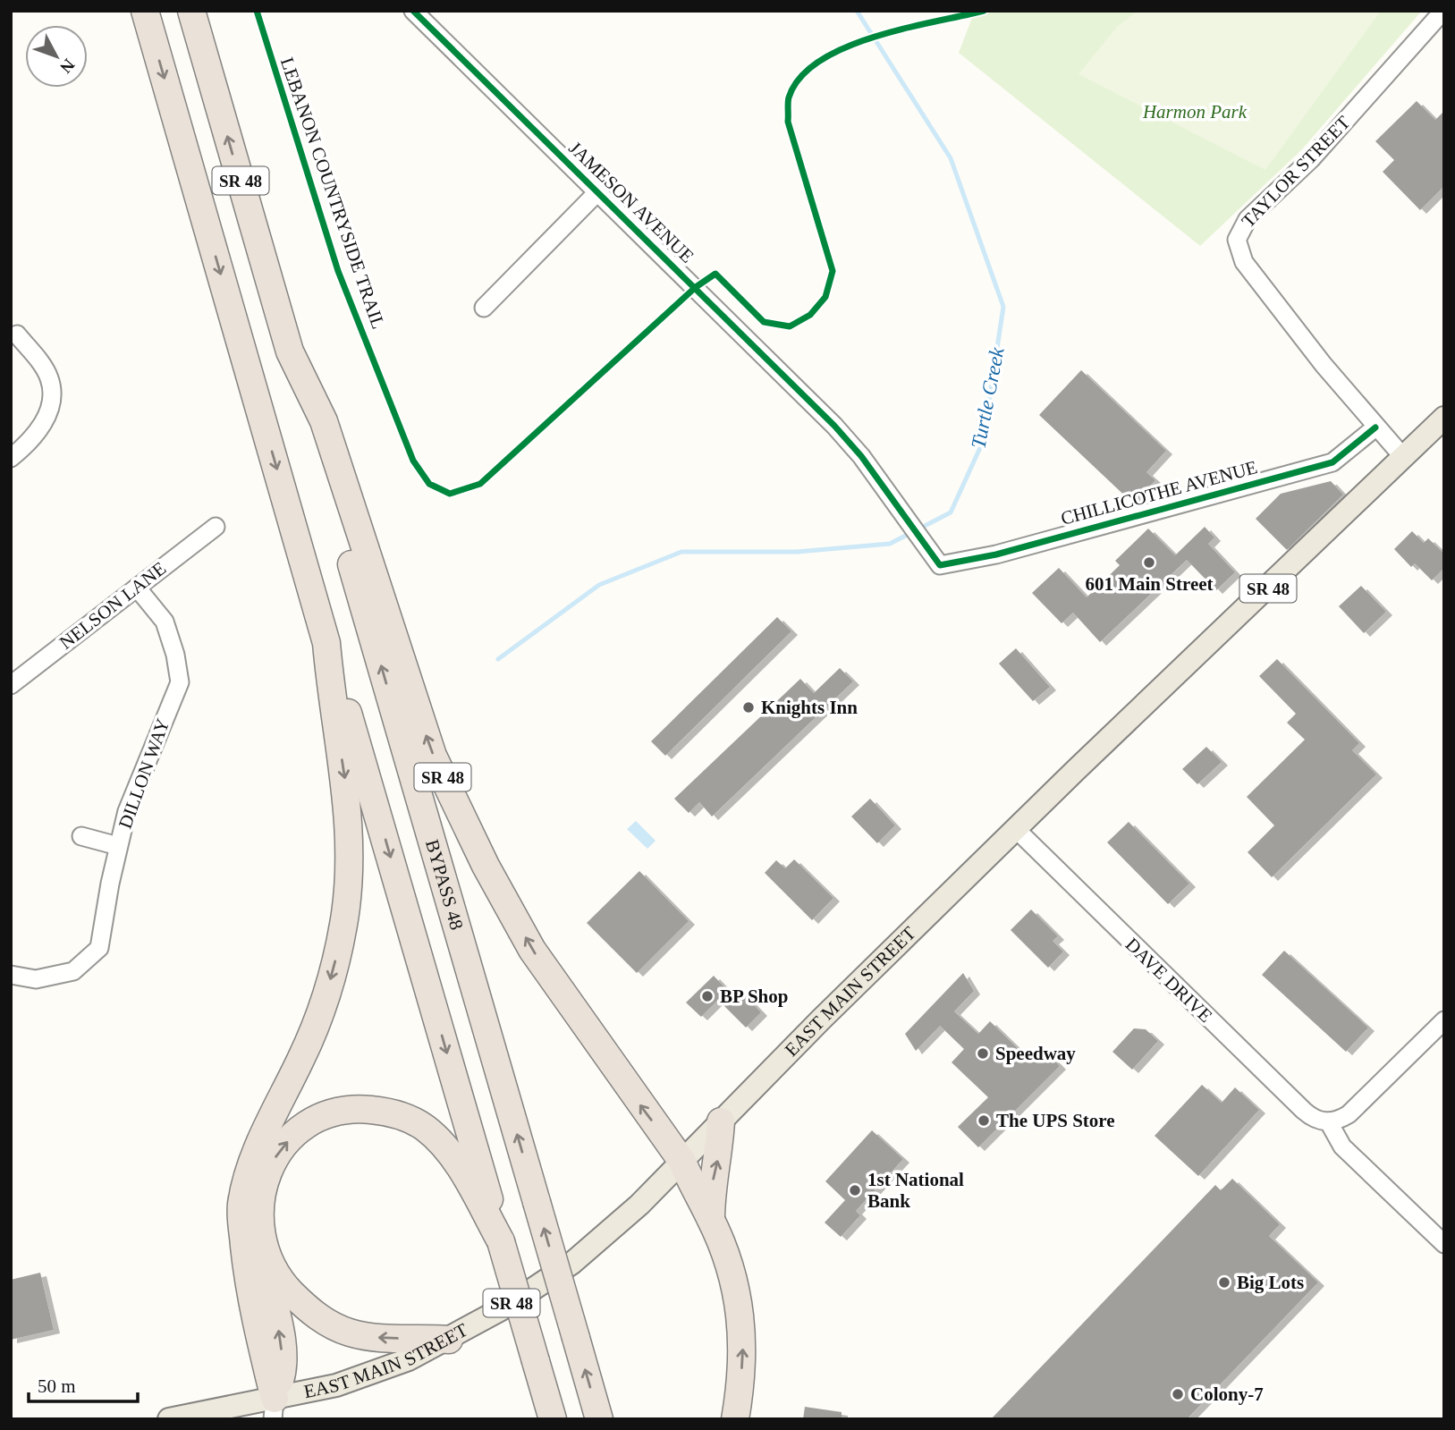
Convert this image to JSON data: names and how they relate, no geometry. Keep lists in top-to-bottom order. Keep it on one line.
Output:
{"streets":{"highway":["SR 48","BYPASS 48"],"main road":["EAST MAIN STREET"],"street":["TAYLOR STREET","JAMESON AVENUE","CHILLICOTHE AVENUE","NELSON LANE","DILLON WAY","DAVE DRIVE"],"cycle path":["LEBANON COUNTRYSIDE TRAIL"]},"crossings":[["TAYLOR STREET","CHILLICOTHE AVENUE"],["TAYLOR STREET","EAST MAIN STREET"],["SR 48","BYPASS 48"],["SR 48","EAST MAIN STREET"],["JAMESON AVENUE","CHILLICOTHE AVENUE"],["NELSON LANE","DILLON WAY"],["DAVE DRIVE","EAST MAIN STREET"]],"water":["Turtle Creek"],"parks":["Harmon Park"],"places":["601 Main Street","Knights Inn","BP Shop","Speedway","The UPS Store","1st National Bank","Big Lots","Colony-7"],"scale_bar":"50 m","north":"bottom right"}
